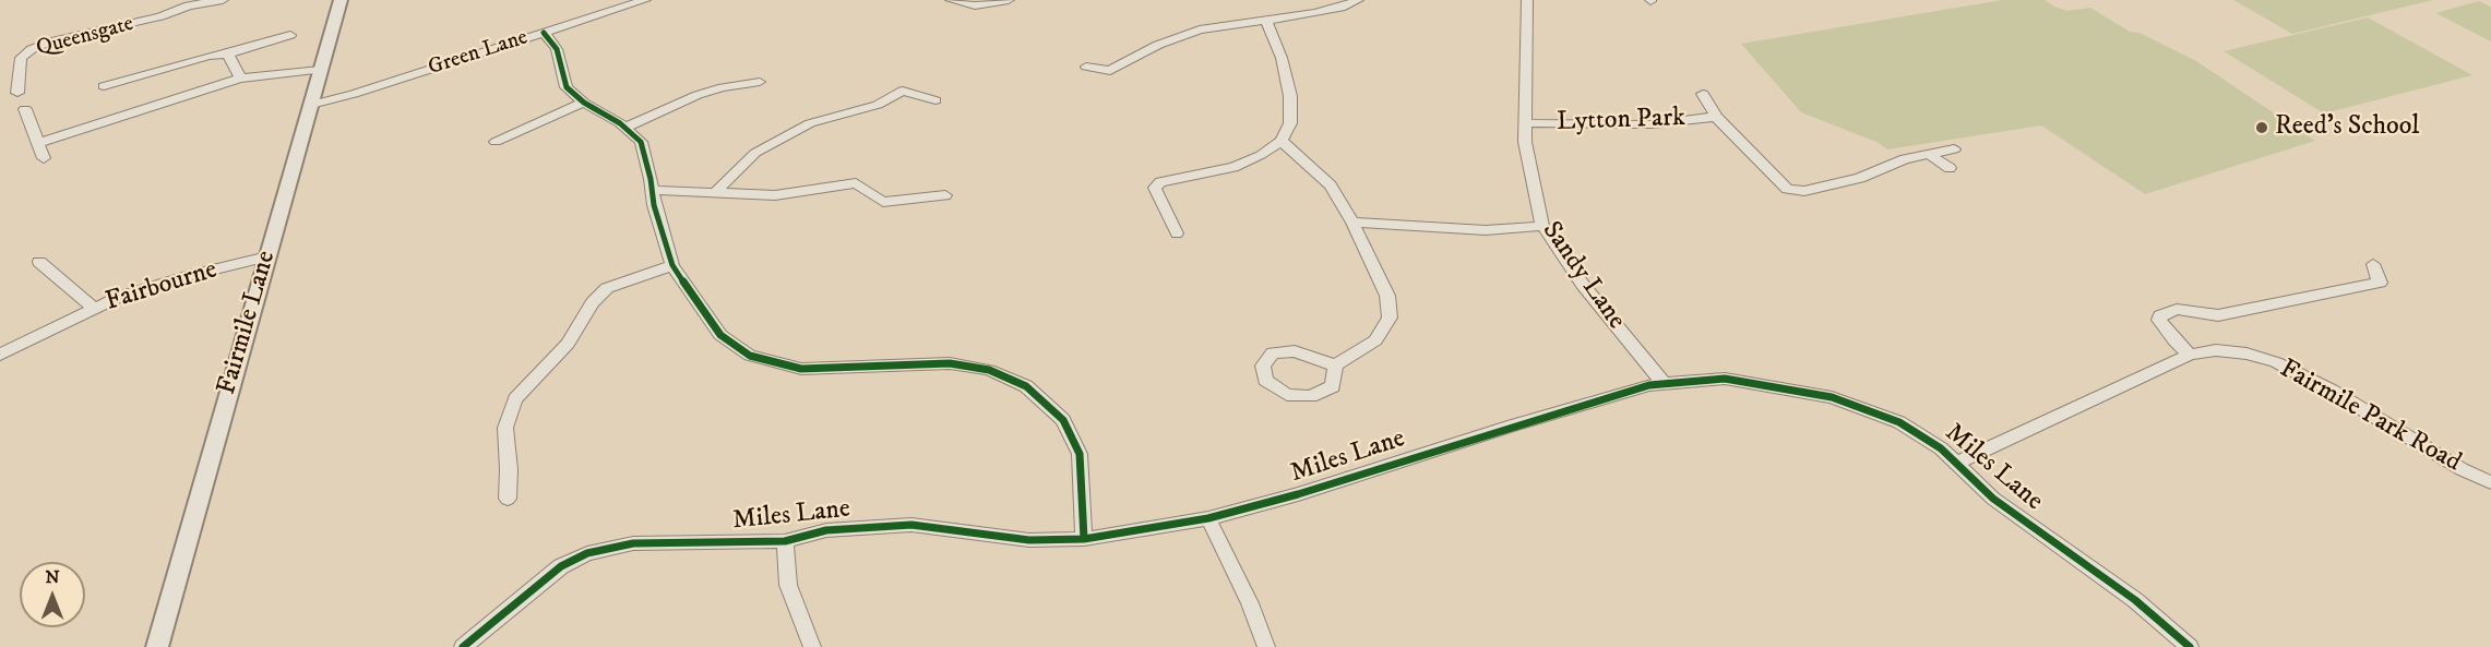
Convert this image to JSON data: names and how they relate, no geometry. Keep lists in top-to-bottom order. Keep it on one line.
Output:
{"streets":{"street":["Queensgate","Green Lane","Lytton Park","Sandy Lane","Fairbourne","Fairmile Lane","Fairmile Park Road","Miles Lane"]},"crossings":[["Green Lane","Fairmile Lane"],["Lytton Park","Sandy Lane"],["Sandy Lane","Miles Lane"],["Fairbourne","Fairmile Lane"],["Fairmile Park Road","Miles Lane"]],"places":["Reed's School"],"north":"top"}
